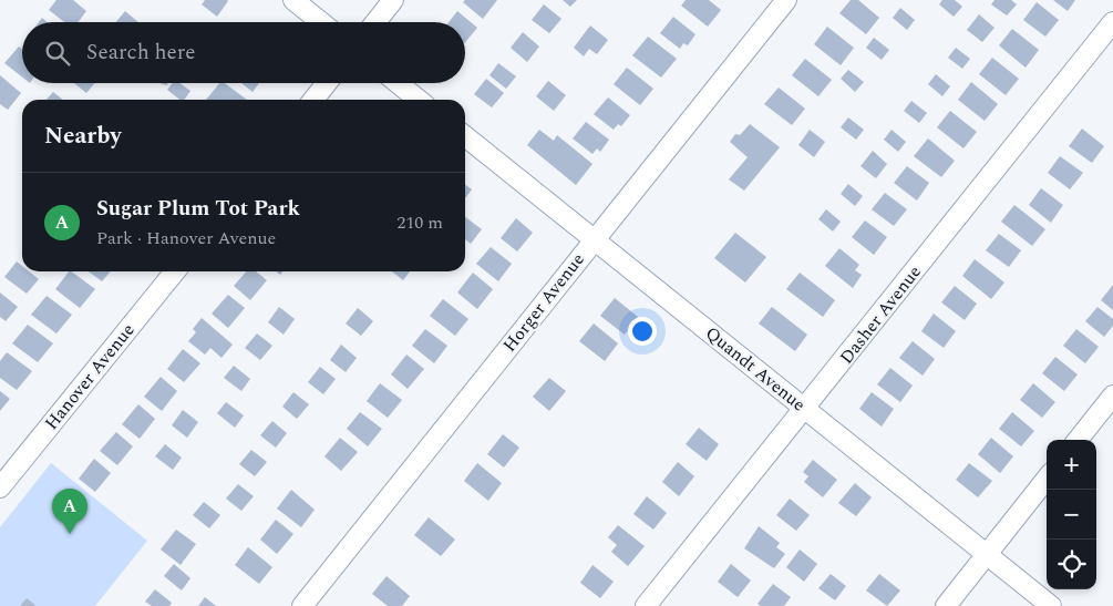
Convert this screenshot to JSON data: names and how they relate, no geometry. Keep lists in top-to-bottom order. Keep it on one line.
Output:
{"streets":{"street":["Horger Avenue","Dasher Avenue","Quandt Avenue","Hanover Avenue"]},"crossings":[["Horger Avenue","Quandt Avenue"],["Dasher Avenue","Quandt Avenue"]],"page":{"search":"Search here","heading":"Nearby","list":[{"mark":"A","name":"Sugar Plum Tot Park","note":"Park · Hanover Avenue","value":"210 m"}],"map_buttons":["+","−"],"pins":"A"}}
